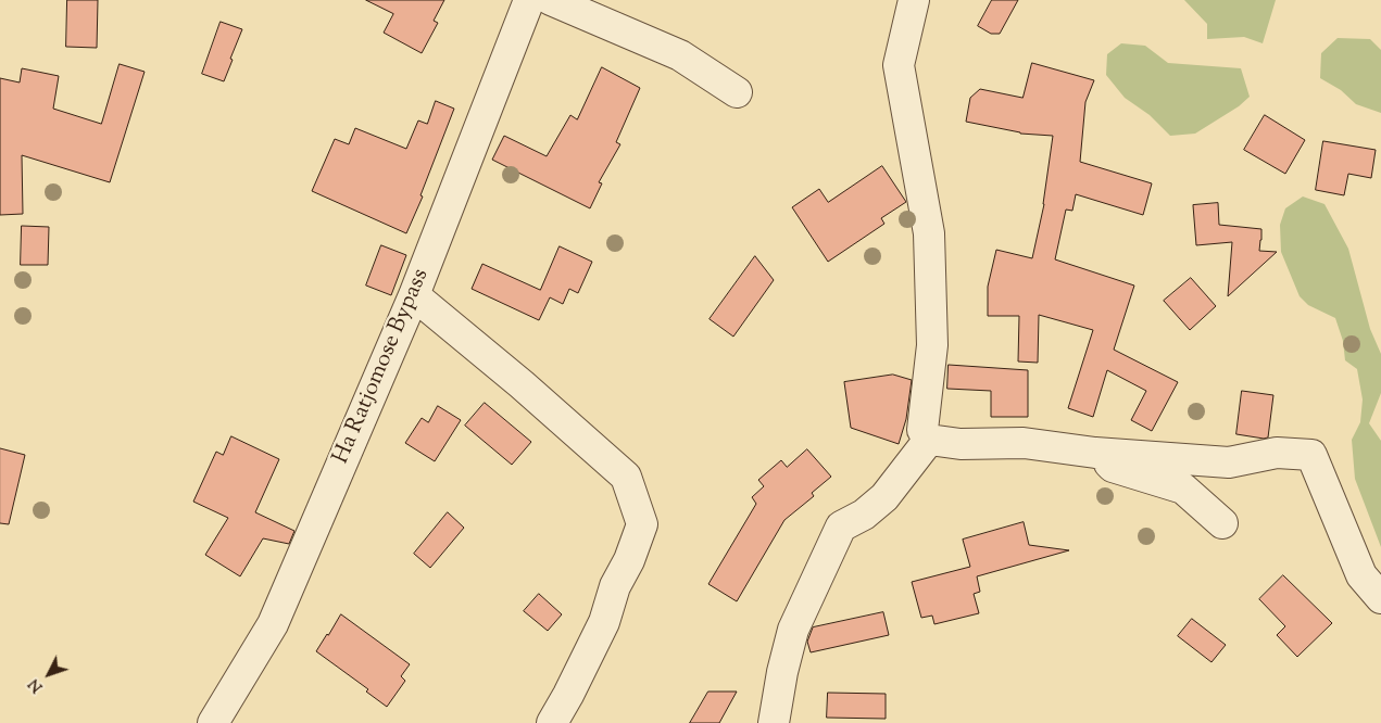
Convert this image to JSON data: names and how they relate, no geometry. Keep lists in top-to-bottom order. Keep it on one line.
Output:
{"streets":{"street":["Ha Ratjomose Bypass"]},"north":"bottom left"}
